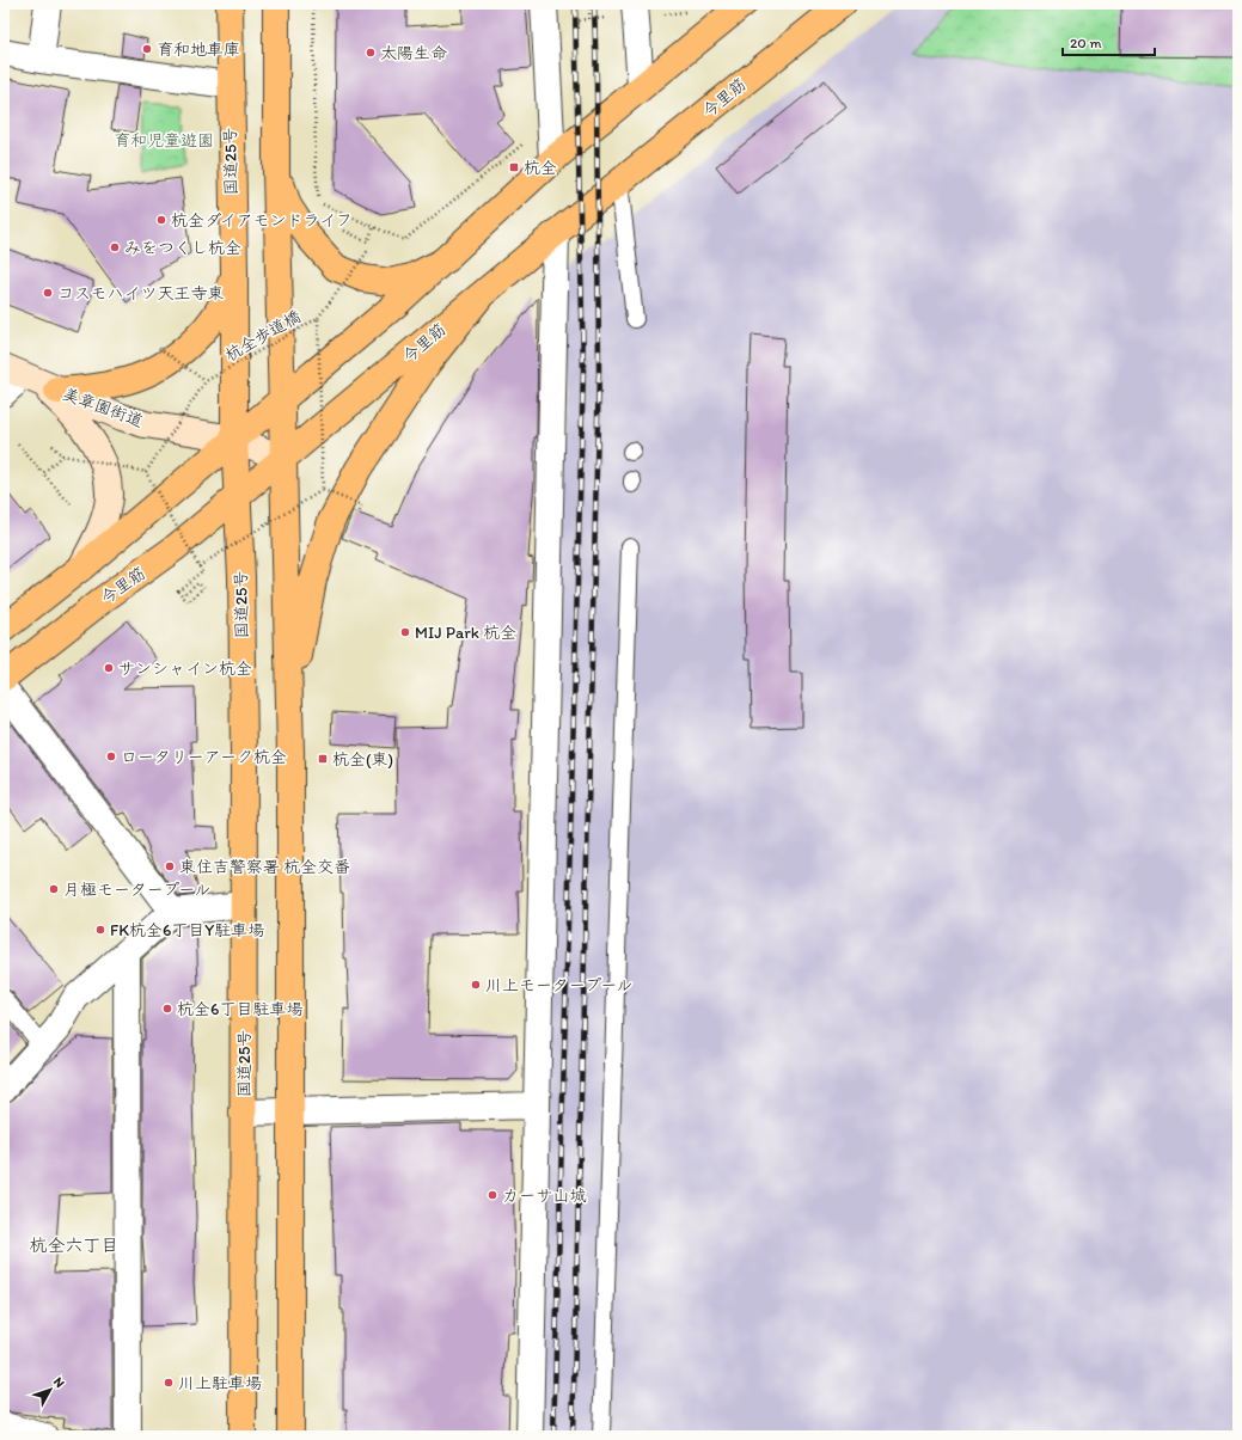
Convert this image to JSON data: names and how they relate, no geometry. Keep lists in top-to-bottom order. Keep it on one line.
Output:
{"streets":{"main road":["今里筋","国道25号"],"street":["美章園街道"],"path":["杭全歩道橋"]},"crossings":[["今里筋","国道25号"],["今里筋","美章園街道"],["国道25号","美章園街道"]],"districts":["杭全六丁目"],"parks":["育和児童遊園"],"places":{"other":["育和地車庫","太陽生命","杭全ダイアモンドライフ","みをつくし杭全","コスモハイツ天王寺東","MIJ Park 杭全","サンシャイン杭全","ロータリーアーク杭全","東住吉警察署 杭全交番","月極モータープール","FK杭全6丁目Y駐車場","川上モータープール","杭全6丁目駐車場","カーサ山城","川上駐車場"],"transit":["杭全","杭全(東)"]},"scale_bar":"20 m","north":"top right"}
